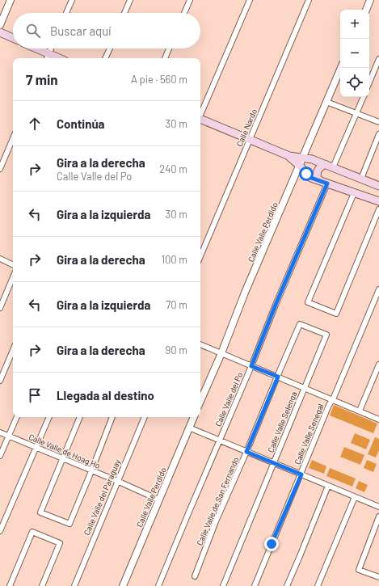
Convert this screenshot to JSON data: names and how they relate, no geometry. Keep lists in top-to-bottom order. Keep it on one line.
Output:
{"streets":{"street":["Calle Nardo","Calle Valle Perdido","Calle Valle del Po","Calle Valle Selenga","Calle Valle Senegal","Calle Valle de Hoag Ho","Calle Valle del Paraguay","Calle Valle de San Fernando"]},"crossings":[["Calle Valle Perdido","Calle Valle de Hoag Ho"],["Calle Valle Selenga","Calle Valle de San Fernando"],["Calle Valle de Hoag Ho","Calle Valle del Paraguay"]],"page":{"map_buttons":["+","−"],"search":"Buscar aquí","heading":["7 min","A pie · 560 m"],"list":[["Continúa","30 m"],["Gira a la derecha","Calle Valle del Po","240 m"],["Gira a la izquierda","30 m"],["Gira a la derecha","100 m"],["Gira a la izquierda","70 m"],["Gira a la derecha","90 m"],"Llegada al destino"]}}
